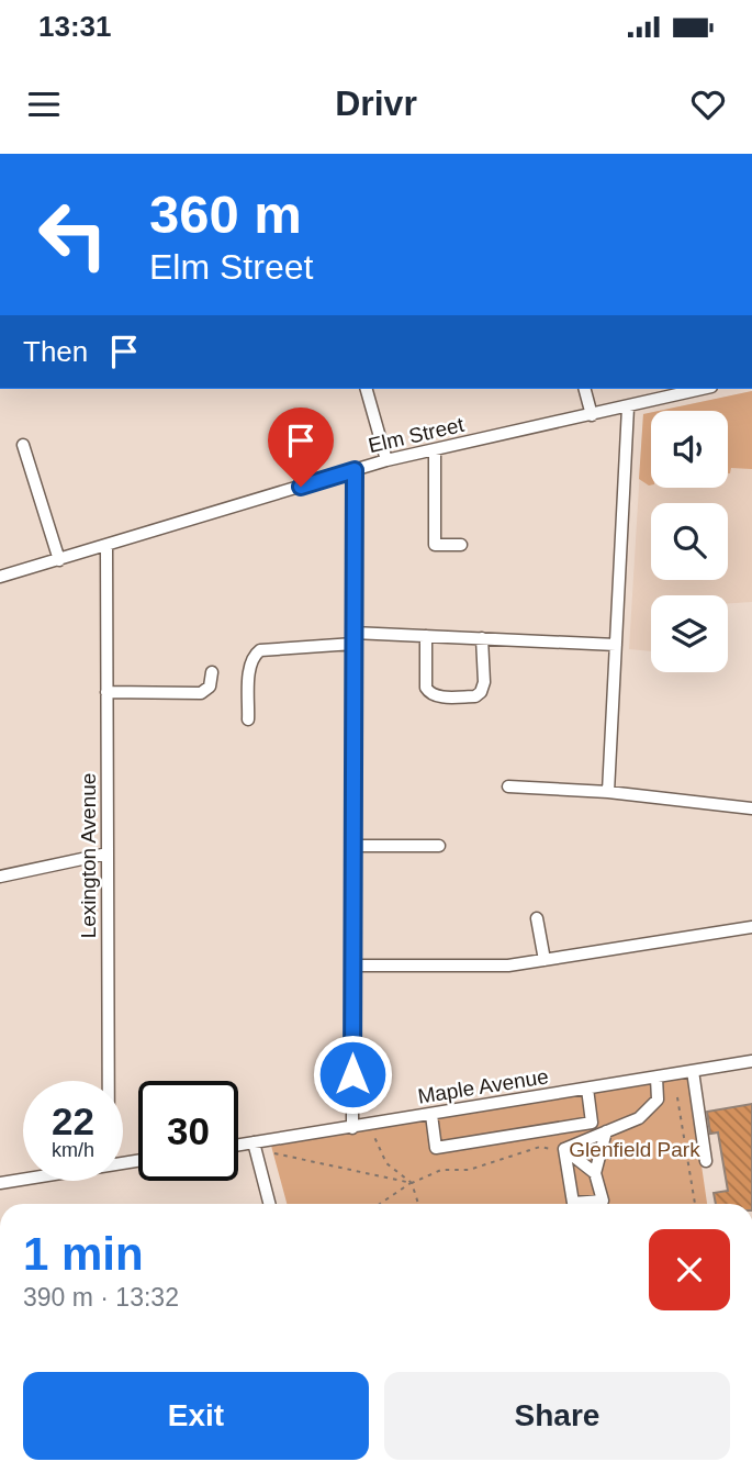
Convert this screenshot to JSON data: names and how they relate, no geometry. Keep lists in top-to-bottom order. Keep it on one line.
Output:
{"streets":{"street":["Elm Street","Lexington Avenue","Maple Avenue"]},"crossings":[["Elm Street","Lexington Avenue"]],"parks":["Glenfield Park"],"page":{"status":"13:31","header":"Drivr","turn":["360 m","Elm Street"],"then":"Then","speed":"22 km/h","limit":"30","heading":["1 min","390 m · 13:32"],"buttons":["Exit","Share"]}}
